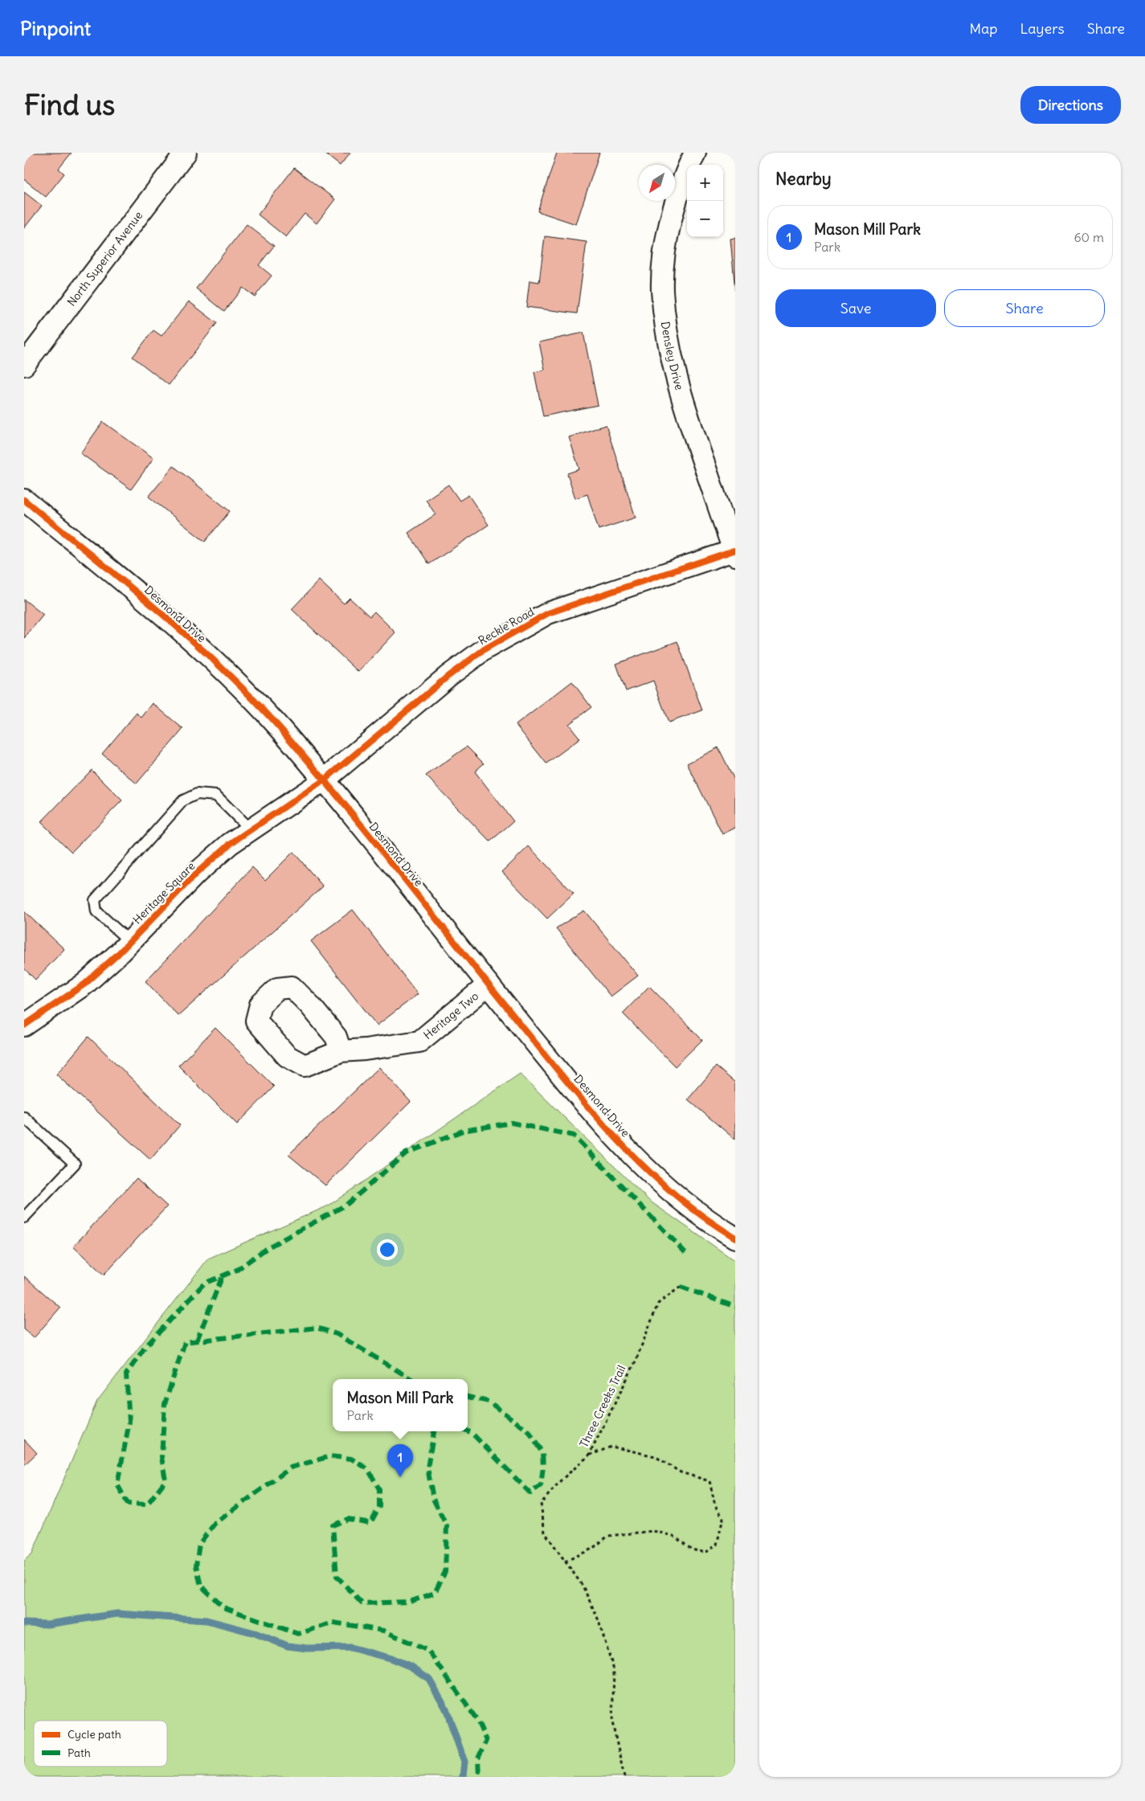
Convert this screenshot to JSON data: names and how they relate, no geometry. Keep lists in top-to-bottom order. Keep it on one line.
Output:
{"streets":{"street":["North Superior Avenue","Densley Drive","Desmond Drive","Reckle Road","Heritage Square","Heritage Two"],"path":["Three Creeks Trail"]},"crossings":[["Densley Drive","Reckle Road"],["Desmond Drive","Reckle Road"],["Desmond Drive","Heritage Square"],["Desmond Drive","Heritage Two"],["Reckle Road","Heritage Square"]],"legend":["Cycle path","Path"],"north":"bottom left","page":{"header":"Pinpoint","nav":["Map","Layers","Share"],"buttons":["Directions",["Save","Share"]],"title":"Find us","heading":"Nearby","map_buttons":["+","−"],"list":[{"mark":"1","name":"Mason Mill Park","note":"Park","value":"60 m"}],"popup":["Mason Mill Park","Park"],"pins":"1"}}
